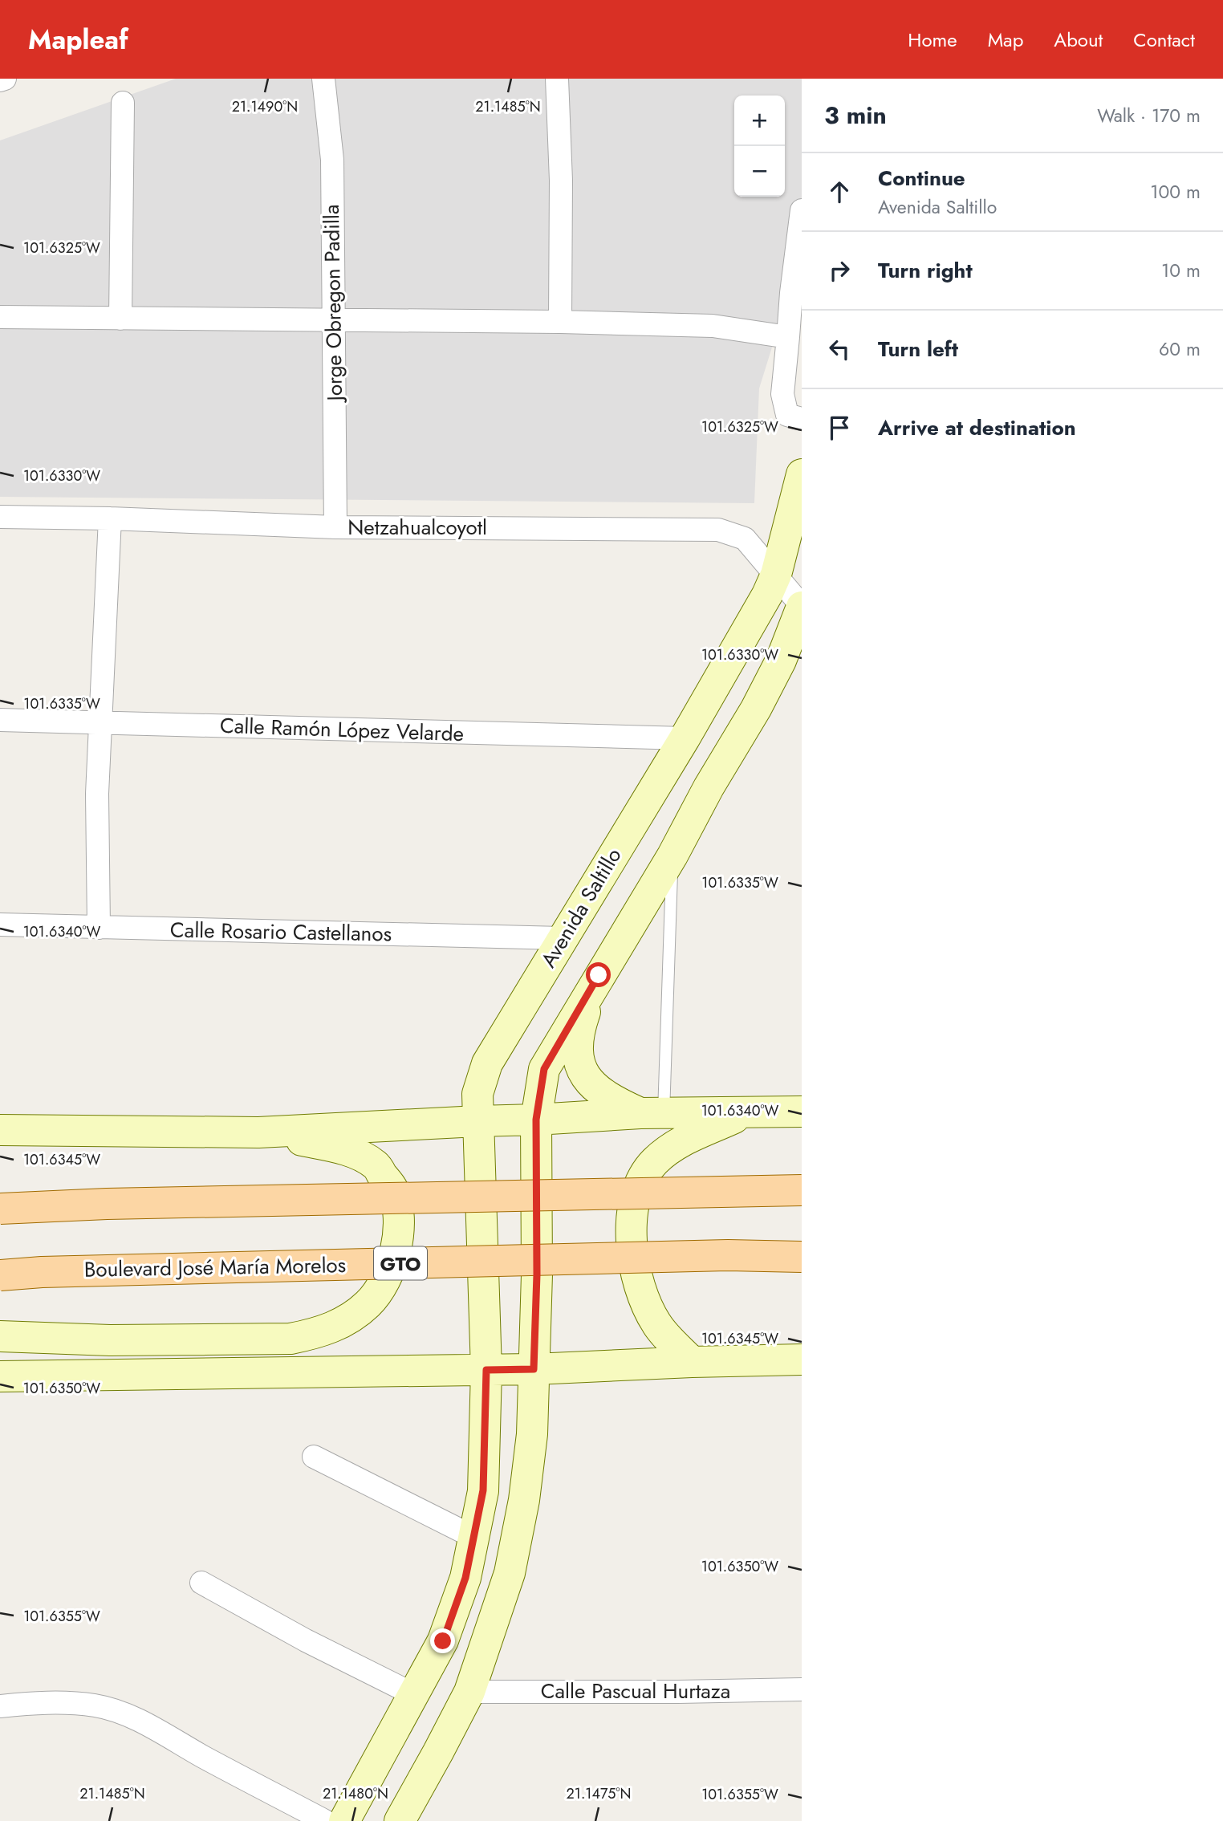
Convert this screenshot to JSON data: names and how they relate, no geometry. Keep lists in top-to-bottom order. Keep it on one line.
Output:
{"streets":{"main road":["GTO","Boulevard José María Morelos"],"street":["Jorge Obregon Padilla","Netzahualcoyotl","Calle Ramón López Velarde","Avenida Saltillo","Calle Rosario Castellanos","Calle Pascual Hurtaza"]},"crossings":[["Jorge Obregon Padilla","Netzahualcoyotl"],["Netzahualcoyotl","Avenida Saltillo"],["Calle Ramón López Velarde","Avenida Saltillo"],["Avenida Saltillo","Calle Rosario Castellanos"]],"page":{"header":"Mapleaf","nav":["Home","Map","About","Contact"],"heading":["3 min","Walk · 170 m"],"map_buttons":["+","−"],"list":[["Continue","Avenida Saltillo","100 m"],["Turn right","10 m"],["Turn left","60 m"],"Arrive at destination"]},"coordinates":["21.1490°N","21.1485°N","101.6325°W","101.6330°W","101.6335°W","101.6340°W","101.6345°W","101.6350°W","101.6355°W","21.1480°N","21.1475°N"]}
